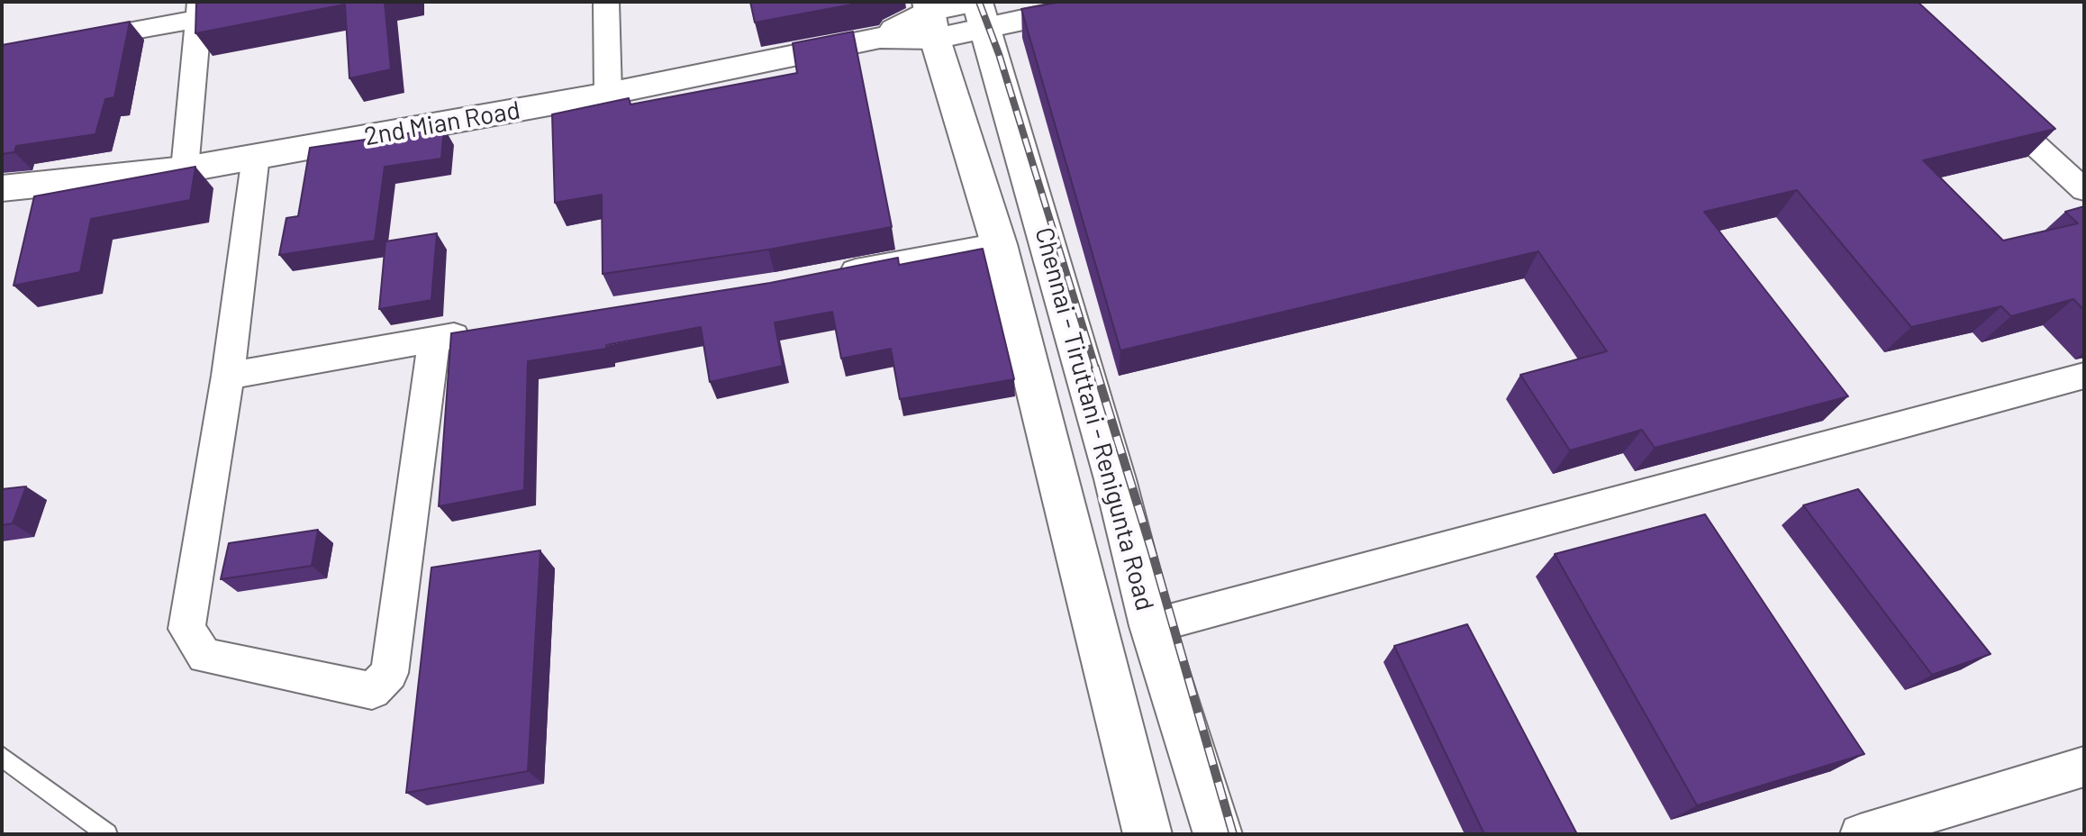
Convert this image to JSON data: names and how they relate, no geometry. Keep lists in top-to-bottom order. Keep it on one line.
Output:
{"streets":{"main road":["2nd Mian Road","Chennai - Tiruttani - Renigunta Road"]},"crossings":[["2nd Mian Road","Chennai - Tiruttani - Renigunta Road"]]}
